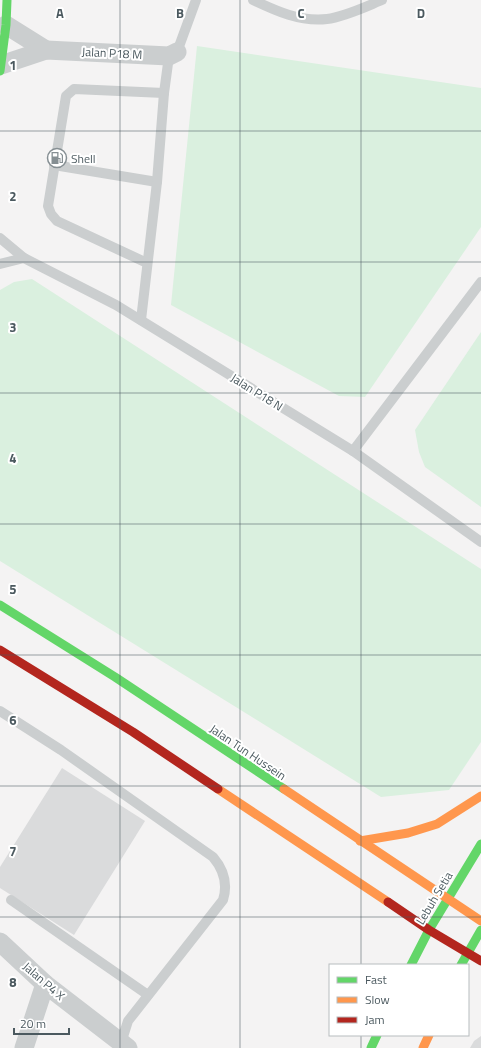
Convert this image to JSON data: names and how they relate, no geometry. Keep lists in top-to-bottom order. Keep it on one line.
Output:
{"streets":{"main road":["Jalan Tun Hussein","Lebuh Setia"],"street":["Jalan P18 M","Jalan P4 X"],"lane":["Jalan P18 N"]},"crossings":[["Jalan Tun Hussein","Lebuh Setia"]],"places":{"fuel station":["Shell"]},"legend":["Fast","Slow","Jam"],"scale_bar":"20 m","grid":{"columns":["A","B","C","D"],"rows":["1","2","3","4","5","6","7","8"]}}
